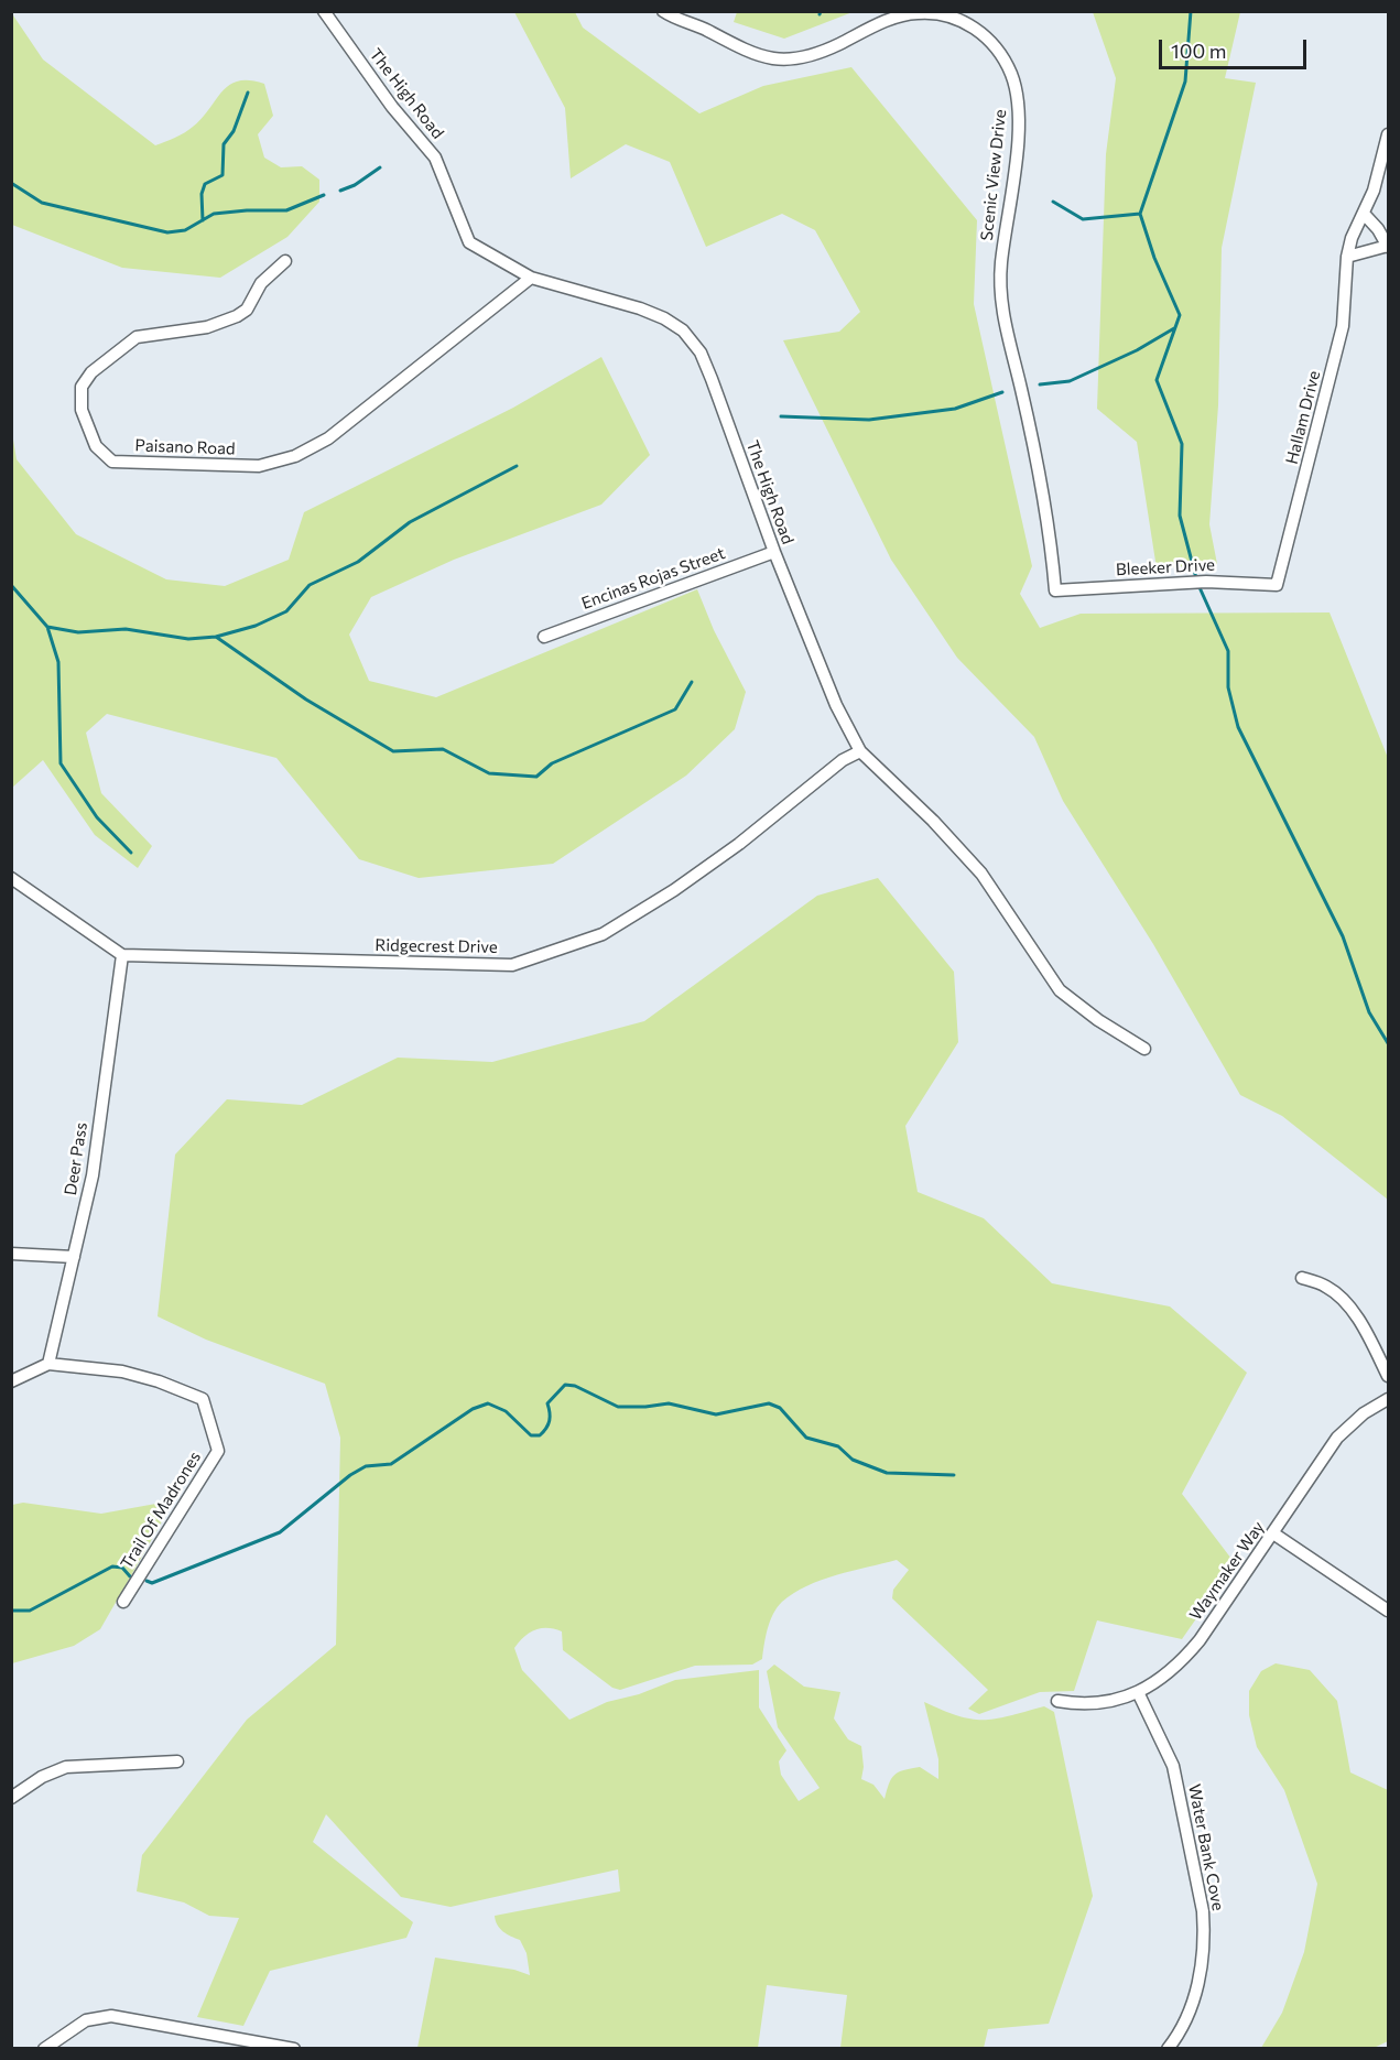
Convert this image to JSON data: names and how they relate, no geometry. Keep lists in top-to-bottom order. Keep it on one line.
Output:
{"streets":{"street":["The High Road","Scenic View Drive","Hallam Drive","Paisano Road","Bleeker Drive","Encinas Rojas Street","Ridgecrest Drive","Deer Pass","Trail Of Madrones","Waymaker Way","Water Bank Cove"]},"crossings":[["The High Road","Paisano Road"],["The High Road","Encinas Rojas Street"],["The High Road","Ridgecrest Drive"],["Scenic View Drive","Bleeker Drive"],["Hallam Drive","Bleeker Drive"],["Ridgecrest Drive","Deer Pass"],["Deer Pass","Trail Of Madrones"],["Waymaker Way","Water Bank Cove"]],"scale_bar":"100 m"}
